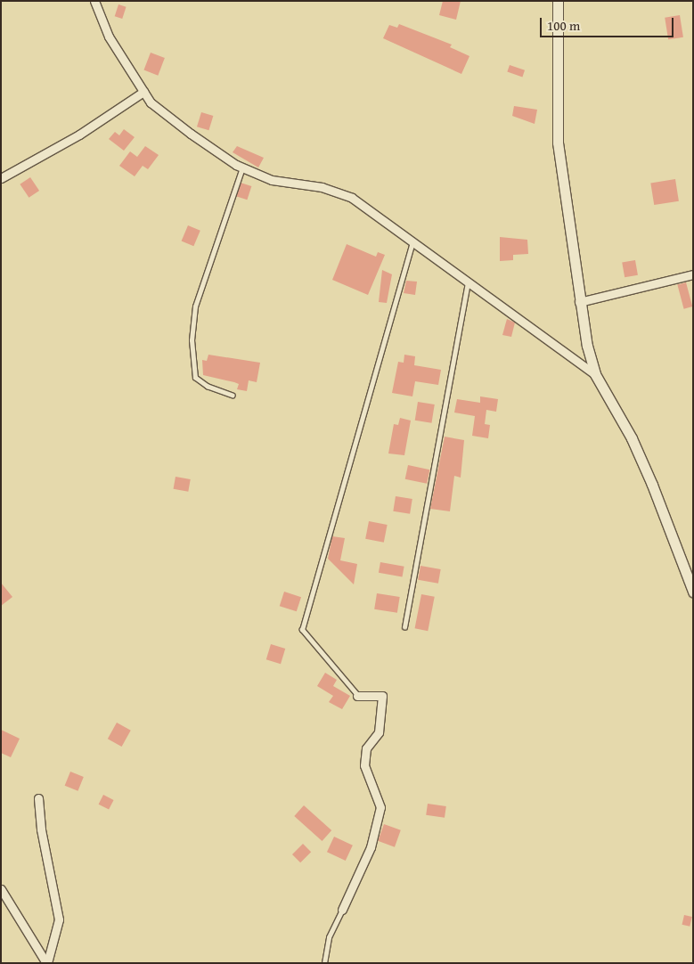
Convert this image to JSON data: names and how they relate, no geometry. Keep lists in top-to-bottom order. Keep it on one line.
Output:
{"scale_bar":"100 m"}
